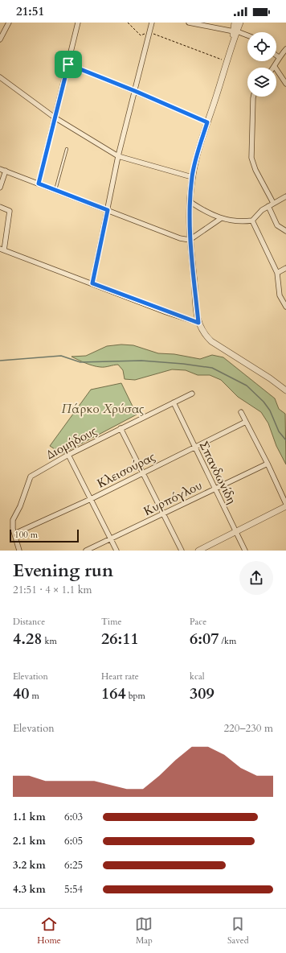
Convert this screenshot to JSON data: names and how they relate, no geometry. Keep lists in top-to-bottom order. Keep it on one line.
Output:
{"streets":{"street":["Διομήδους","Κλεισούρας","Σπανδωνίδη","Κυρπόγλου"]},"crossings":[["Διομήδους","Κλεισούρας"],["Διομήδους","Σπανδωνίδη"],["Κλεισούρας","Σπανδωνίδη"],["Σπανδωνίδη","Κυρπόγλου"]],"parks":["Πάρκο Χρύσας"],"scale_bar":"100 m","page":{"status":"21:51","scale":"100 m","heading":["Evening run","21:51 · 4 × 1.1 km"],"stats":[["Distance","4.28 km"],["Time","26:11"],["Pace","6:07 /km"],["Elevation","40 m"],["Heart rate","164 bpm"],["kcal","309"]],"chart":["Elevation","220–230 m"],"list":[{"name":"1.1 km","note":"6:03"},{"name":"2.1 km","note":"6:05"},{"name":"3.2 km","note":"6:25"},{"name":"4.3 km","note":"5:54"}],"tabs":["Home","Map","Saved"]}}
